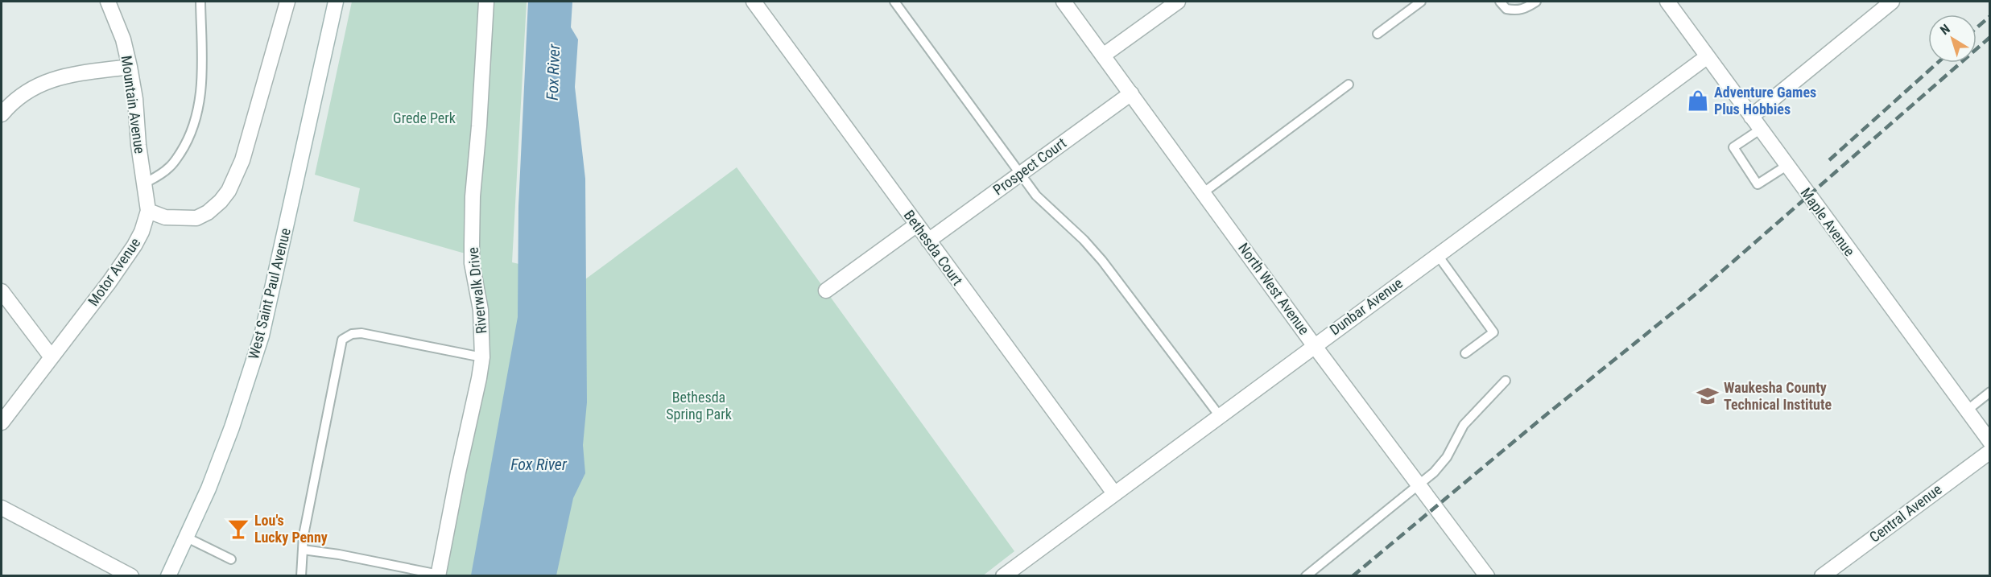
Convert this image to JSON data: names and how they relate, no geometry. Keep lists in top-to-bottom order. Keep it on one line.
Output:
{"streets":{"street":["Mountain Avenue","Prospect Court","Maple Avenue","Bethesda Court","Motor Avenue","North West Avenue","Riverwalk Drive","West Saint Paul Avenue","Dunbar Avenue","Central Avenue"]},"crossings":[["Mountain Avenue","Motor Avenue"],["Prospect Court","Bethesda Court"],["Prospect Court","North West Avenue"],["Maple Avenue","Dunbar Avenue"],["Bethesda Court","Dunbar Avenue"],["North West Avenue","Dunbar Avenue"]],"water":["Fox River"],"parks":["Grede Perk","Bethesda Spring Park"],"places":{"shop":["Adventure Games Plus Hobbies"],"school or university":["Waukesha County Technical Institute"],"bar":["Lou's Lucky Penny"]},"north":"top left"}
